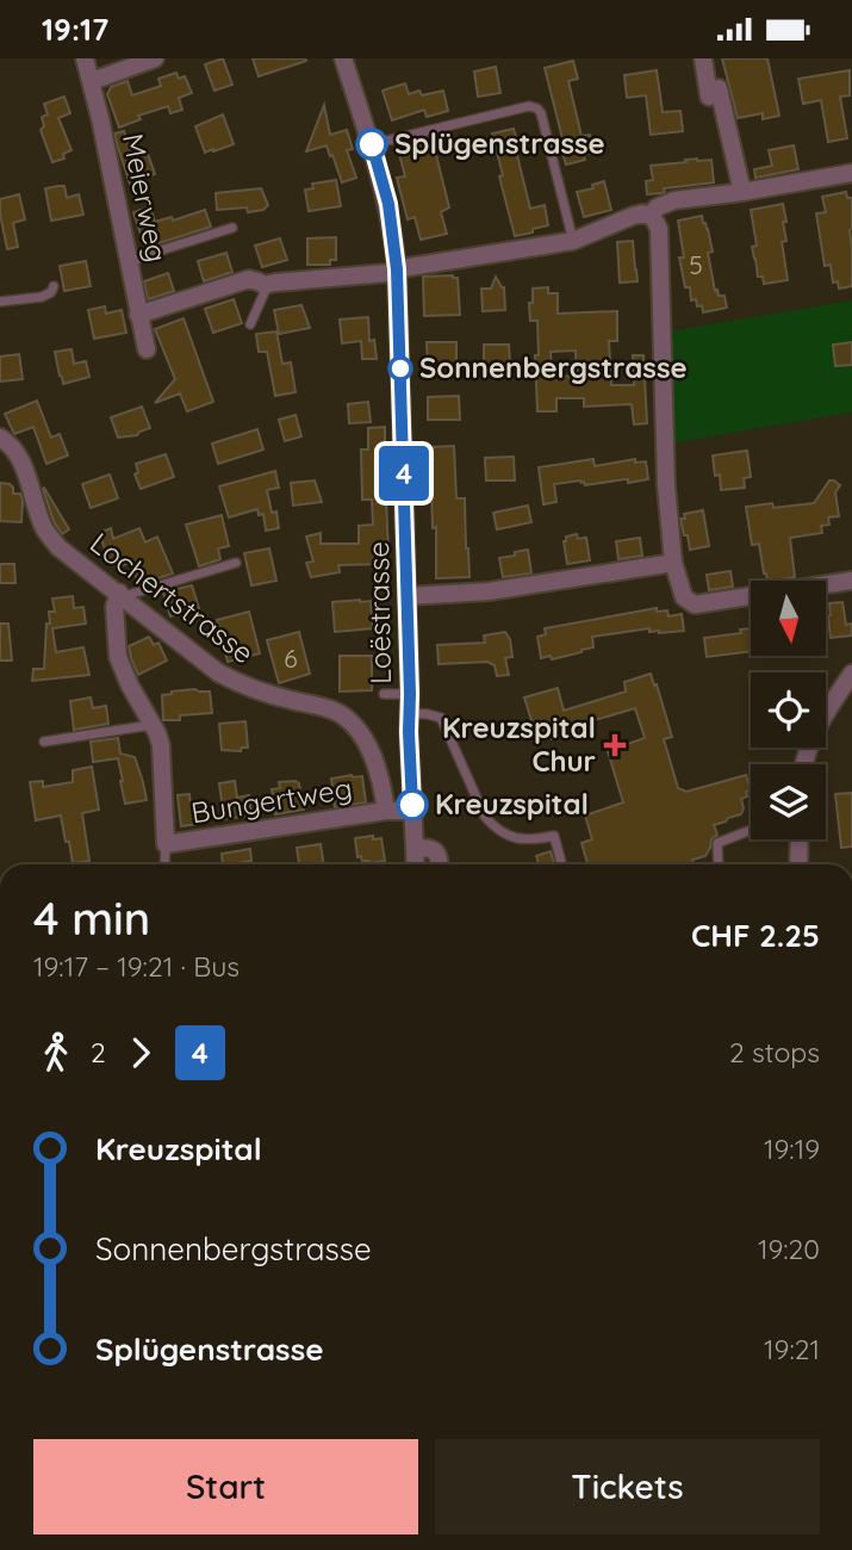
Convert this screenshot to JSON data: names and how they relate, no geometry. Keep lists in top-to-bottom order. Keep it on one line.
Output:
{"streets":{"street":["Meierweg","Lochertstrasse","Loëstrasse","Bungertweg"]},"crossings":[["Lochertstrasse","Bungertweg"]],"places":{"other":["Splügenstrasse","Sonnenbergstrasse","Kreuzspital"],"health":["Kreuzspital Chur"]},"lines":["bus line 4"],"house_numbers":["5","6"],"north":"bottom","page":{"status":"19:17","on_map":"4","heading":["4 min","19:17 – 19:21 · Bus","CHF 2.25"],"legs":["2","4","2 stops"],"list":[{"name":"Kreuzspital","value":"19:19"},{"name":"Sonnenbergstrasse","value":"19:20"},{"name":"Splügenstrasse","value":"19:21"}],"buttons":["Start","Tickets"]}}
